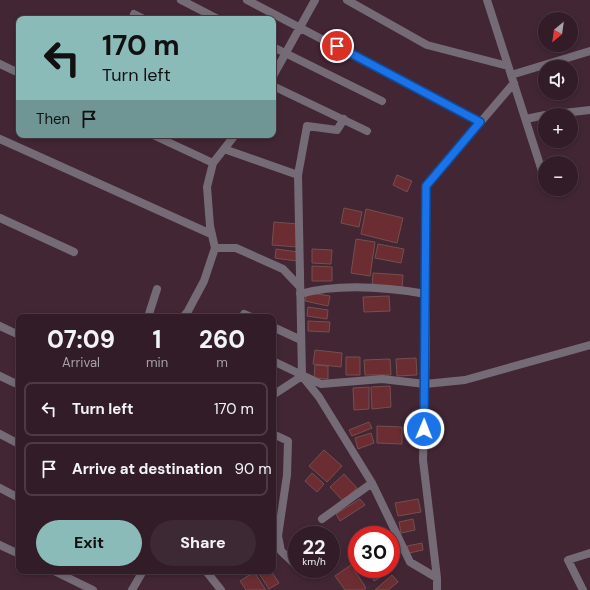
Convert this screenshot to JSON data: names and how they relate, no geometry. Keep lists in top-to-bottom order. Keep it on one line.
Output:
{"north":"bottom left","page":{"map_buttons":["+","−"],"turn":["170 m","Turn left"],"then":"Then","eta":["07:09","Arrival","1","min","260","m"],"list":[{"name":"Turn left","value":"170 m"},{"name":"Arrive at destination","value":"90 m"}],"buttons":["Exit","Share"],"speed":"22 km/h","limit":"30"}}
